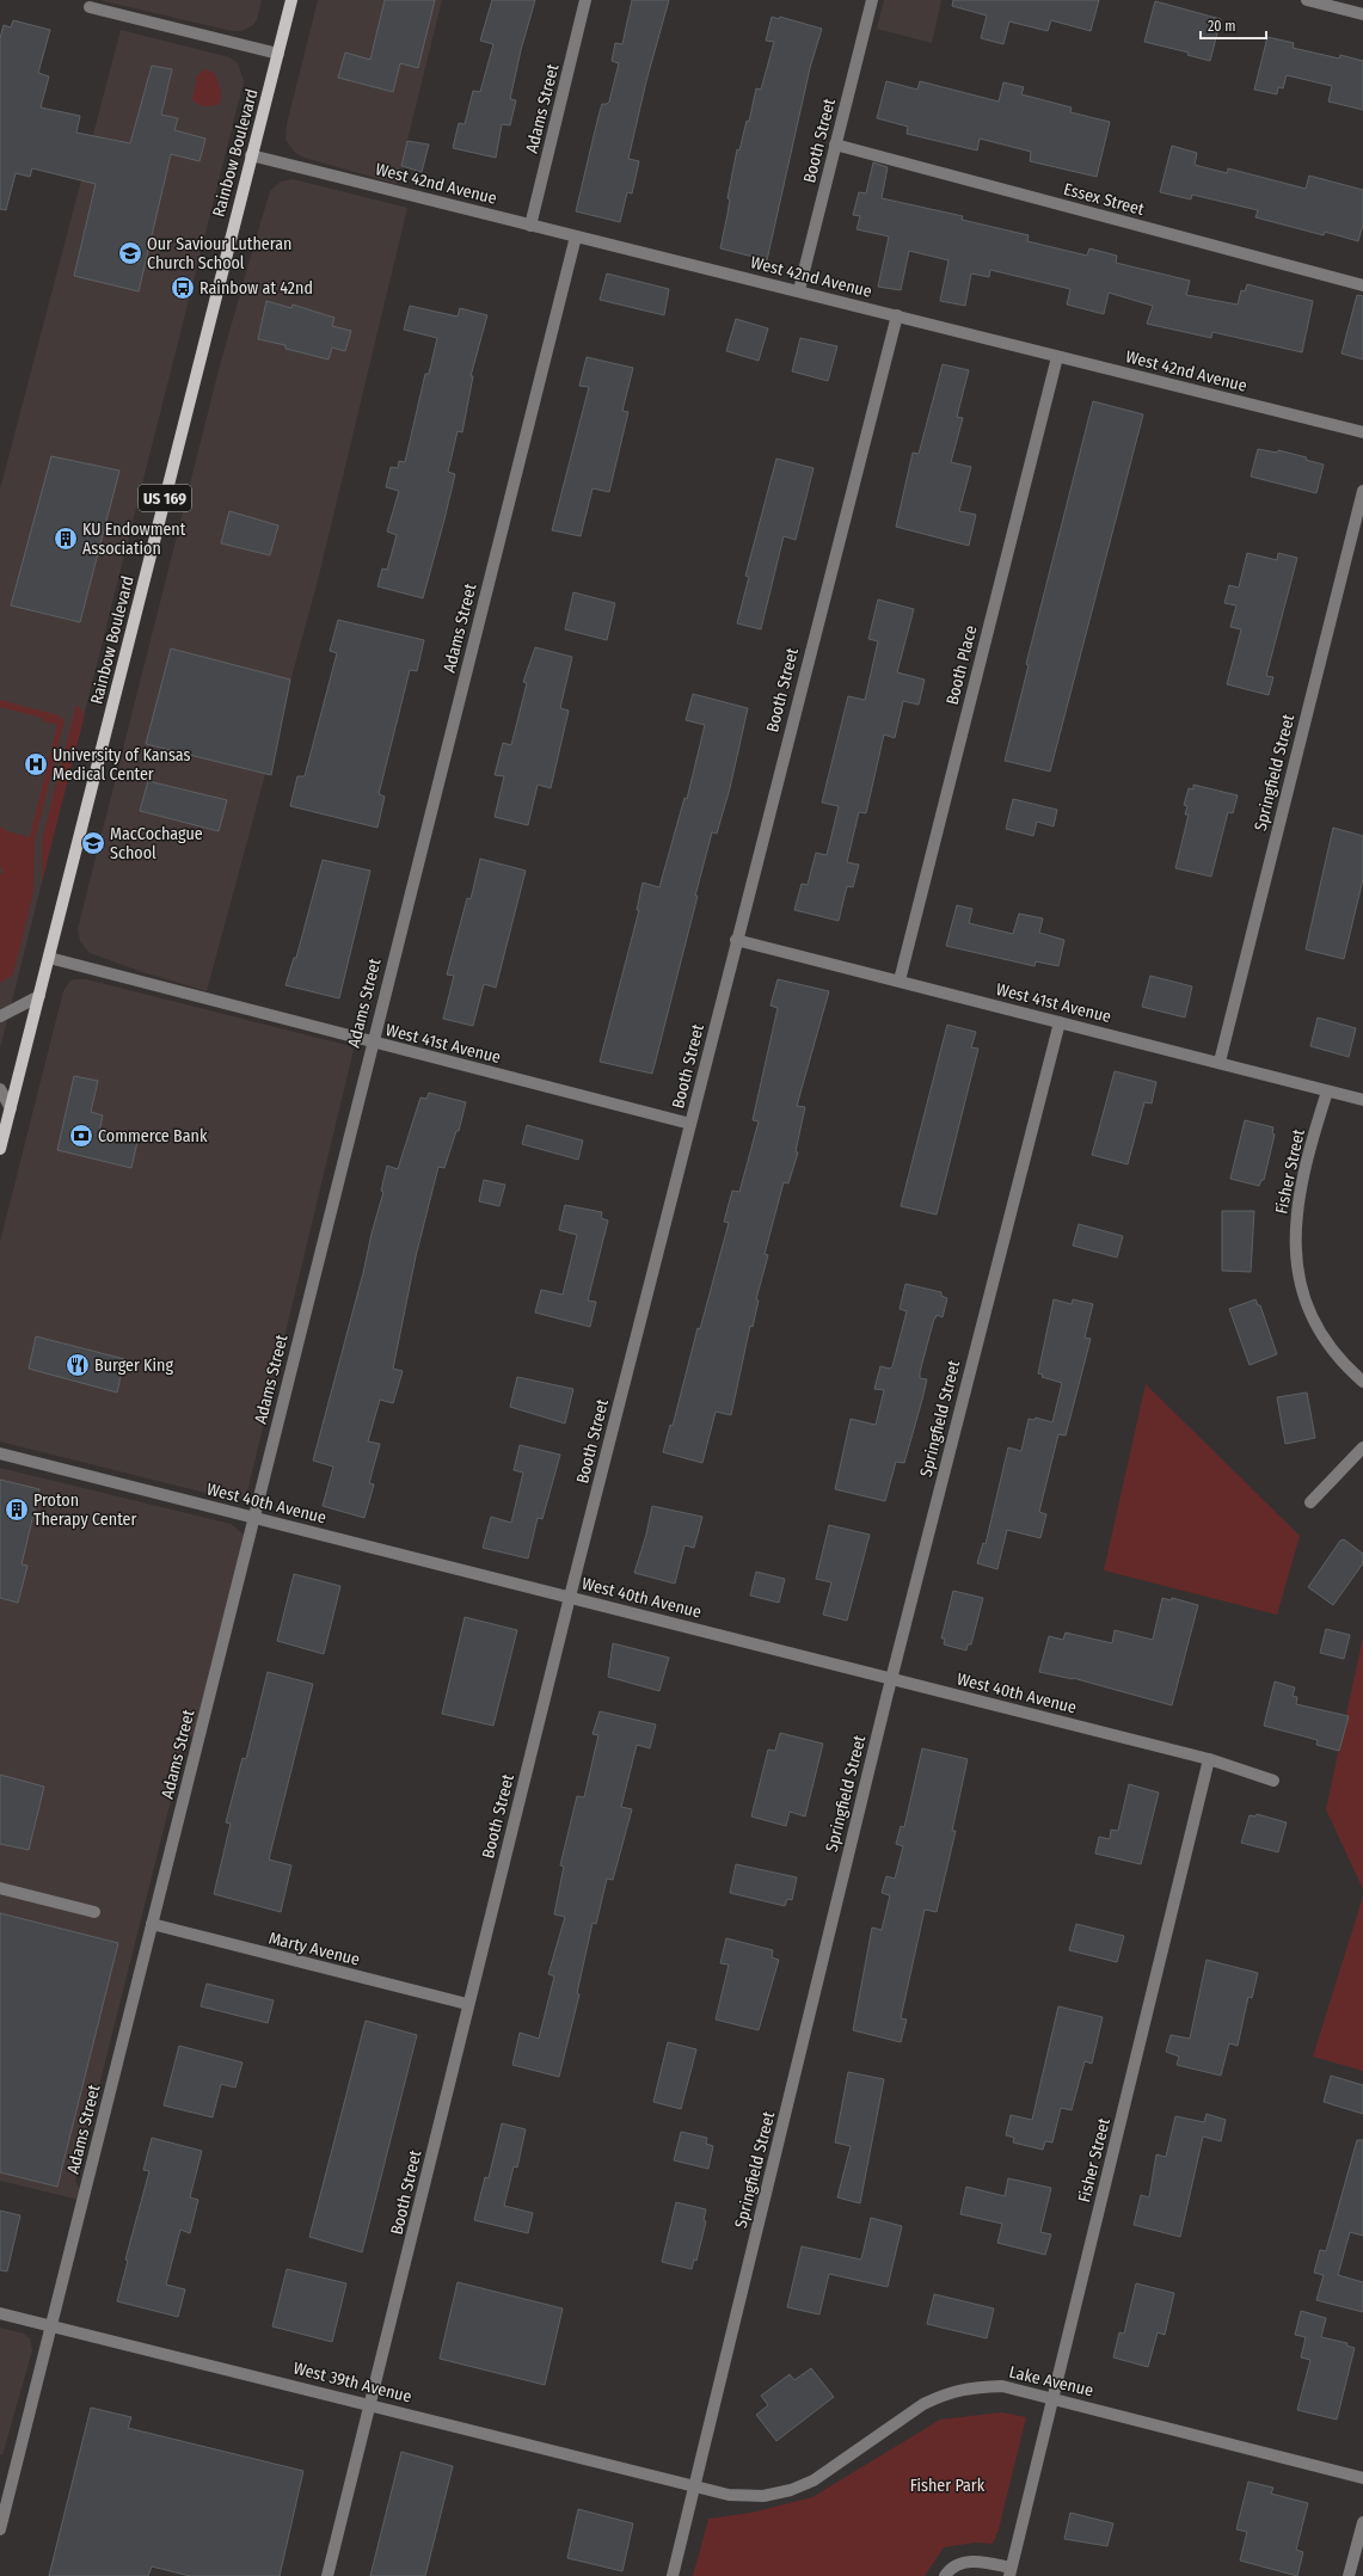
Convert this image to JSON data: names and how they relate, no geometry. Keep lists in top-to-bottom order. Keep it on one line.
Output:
{"streets":{"main road":["Rainbow Boulevard","US 169"],"street":["Adams Street","Booth Street","West 42nd Avenue","Essex Street","Booth Place","Springfield Street","West 41st Avenue","Fisher Street","West 40th Avenue","Marty Avenue","Lake Avenue","West 39th Avenue"]},"crossings":[["Adams Street","West 42nd Avenue"],["Adams Street","West 41st Avenue"],["Adams Street","West 40th Avenue"],["Adams Street","Marty Avenue"],["Adams Street","West 39th Avenue"],["Booth Street","West 42nd Avenue"],["Booth Street","Essex Street"],["Booth Street","West 41st Avenue"],["Booth Street","West 40th Avenue"],["Booth Street","Marty Avenue"],["Booth Street","West 39th Avenue"],["Rainbow Boulevard","West 42nd Avenue"],["Rainbow Boulevard","West 41st Avenue"],["West 42nd Avenue","Booth Place"],["Booth Place","West 41st Avenue"],["Springfield Street","West 41st Avenue"],["Springfield Street","West 40th Avenue"],["Springfield Street","Lake Avenue"],["Springfield Street","West 39th Avenue"],["West 41st Avenue","Fisher Street"],["Fisher Street","West 40th Avenue"],["Fisher Street","Lake Avenue"],["Lake Avenue","West 39th Avenue"]],"parks":["Fisher Park"],"places":{"school or university":["Our Saviour Lutheran Church School","MacCochague School"],"bus stop":["Rainbow at 42nd"],"building":["KU Endowment Association","Proton Therapy Center"],"hospital":["University of Kansas Medical Center"],"bank":["Commerce Bank"],"restaurant":["Burger King"]},"scale_bar":"20 m"}
